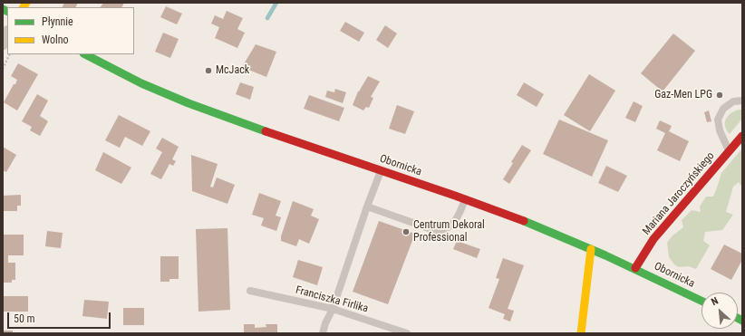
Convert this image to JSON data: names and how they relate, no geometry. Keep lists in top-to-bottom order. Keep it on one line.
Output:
{"streets":{"main road":["Obornicka","Mariana Jaroczyńskiego"],"lane":["Franciszka Firlika"]},"crossings":[["Obornicka","Mariana Jaroczyńskiego"]],"places":["McJack","Gaz-Men LPG","Centrum Dekoral Professional"],"legend":["Płynnie","Wolno"],"scale_bar":"50 m","north":"top left"}
